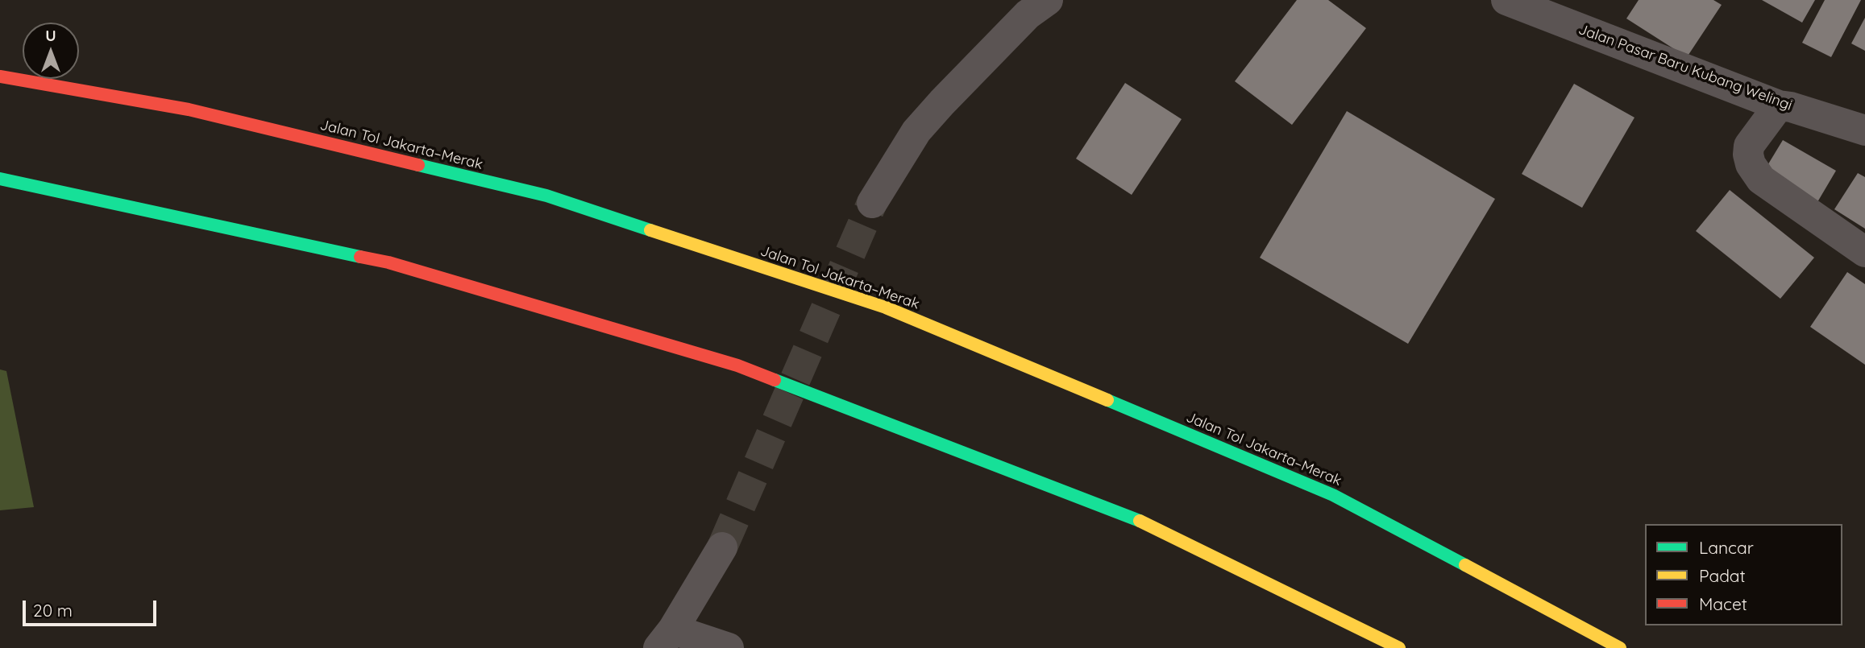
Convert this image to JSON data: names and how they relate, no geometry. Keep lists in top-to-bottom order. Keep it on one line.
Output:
{"streets":{"highway":["Jalan Tol Jakarta–Merak"],"street":["Jalan Pasar Baru Kubang Welingi"]},"legend":["Lancar","Padat","Macet"],"scale_bar":"20 m","north":"top"}
